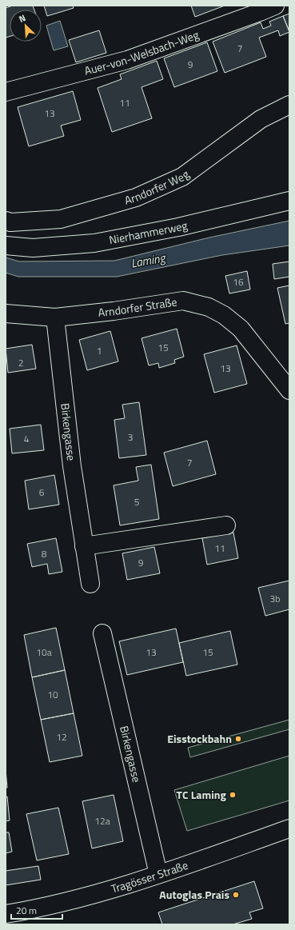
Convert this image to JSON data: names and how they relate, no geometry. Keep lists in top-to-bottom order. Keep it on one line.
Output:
{"streets":{"street":["Auer-von-Welsbach-Weg","Arndorfer Weg","Nierhammerweg","Arndorfer Straße","Birkengasse","Tragösser Straße"]},"crossings":[["Arndorfer Straße","Birkengasse"],["Birkengasse","Tragösser Straße"]],"water":["Laming"],"places":["Eisstockbahn","TC Laming","Autoglas Prais"],"house_numbers":["7","9","11","13","16","15","1","2","13","3","4","7","6","5","11","8","9","3b","10a","13","15","10","12","12a"],"scale_bar":"20 m","north":"top left"}
